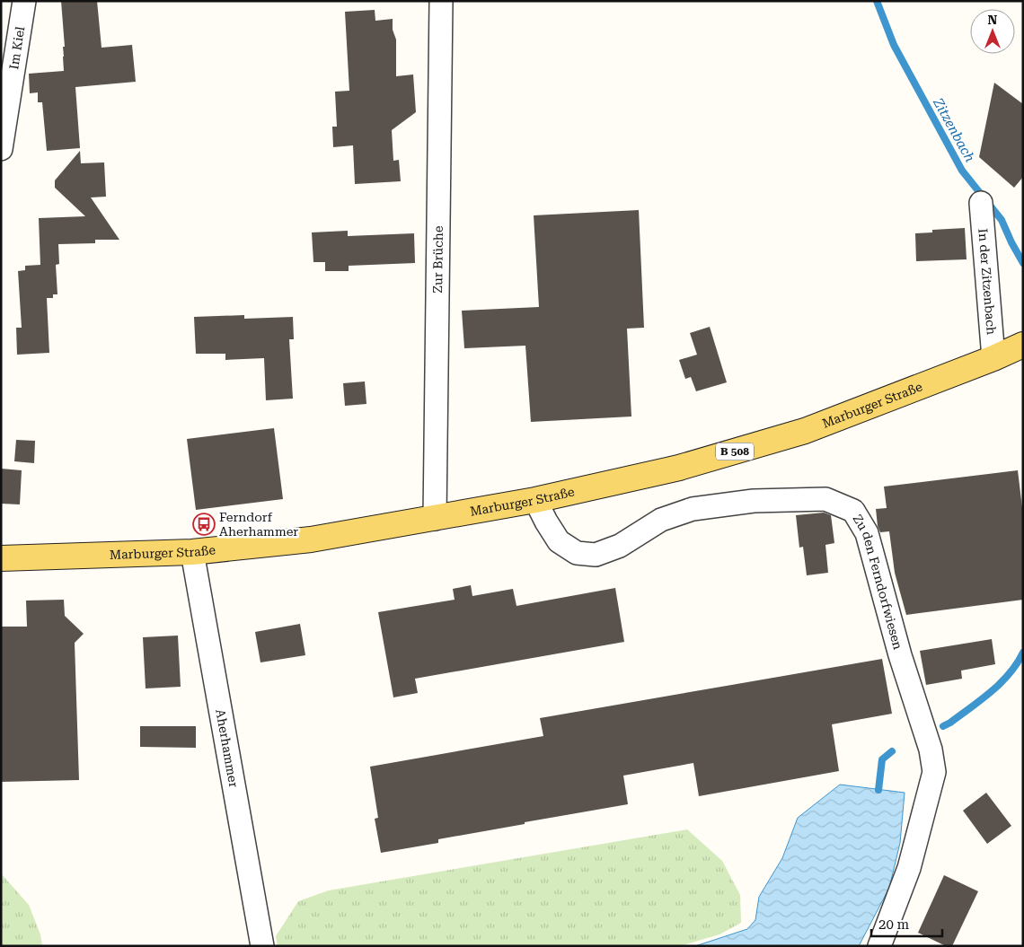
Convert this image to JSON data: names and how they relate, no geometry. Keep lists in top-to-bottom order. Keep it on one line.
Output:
{"streets":{"main road":["Marburger Straße","B 508"],"street":["Im Kiel","Zur Brüche","In der Zitzenbach","Zu den Ferndorfwiesen","Aherhammer"]},"crossings":[["Zur Brüche","Marburger Straße"],["In der Zitzenbach","Marburger Straße"],["Marburger Straße","Zu den Ferndorfwiesen"],["Marburger Straße","Aherhammer"]],"water":["Zitzenbach"],"places":{"bus stop":["Ferndorf Aherhammer"]},"scale_bar":"20 m","north":"top"}
